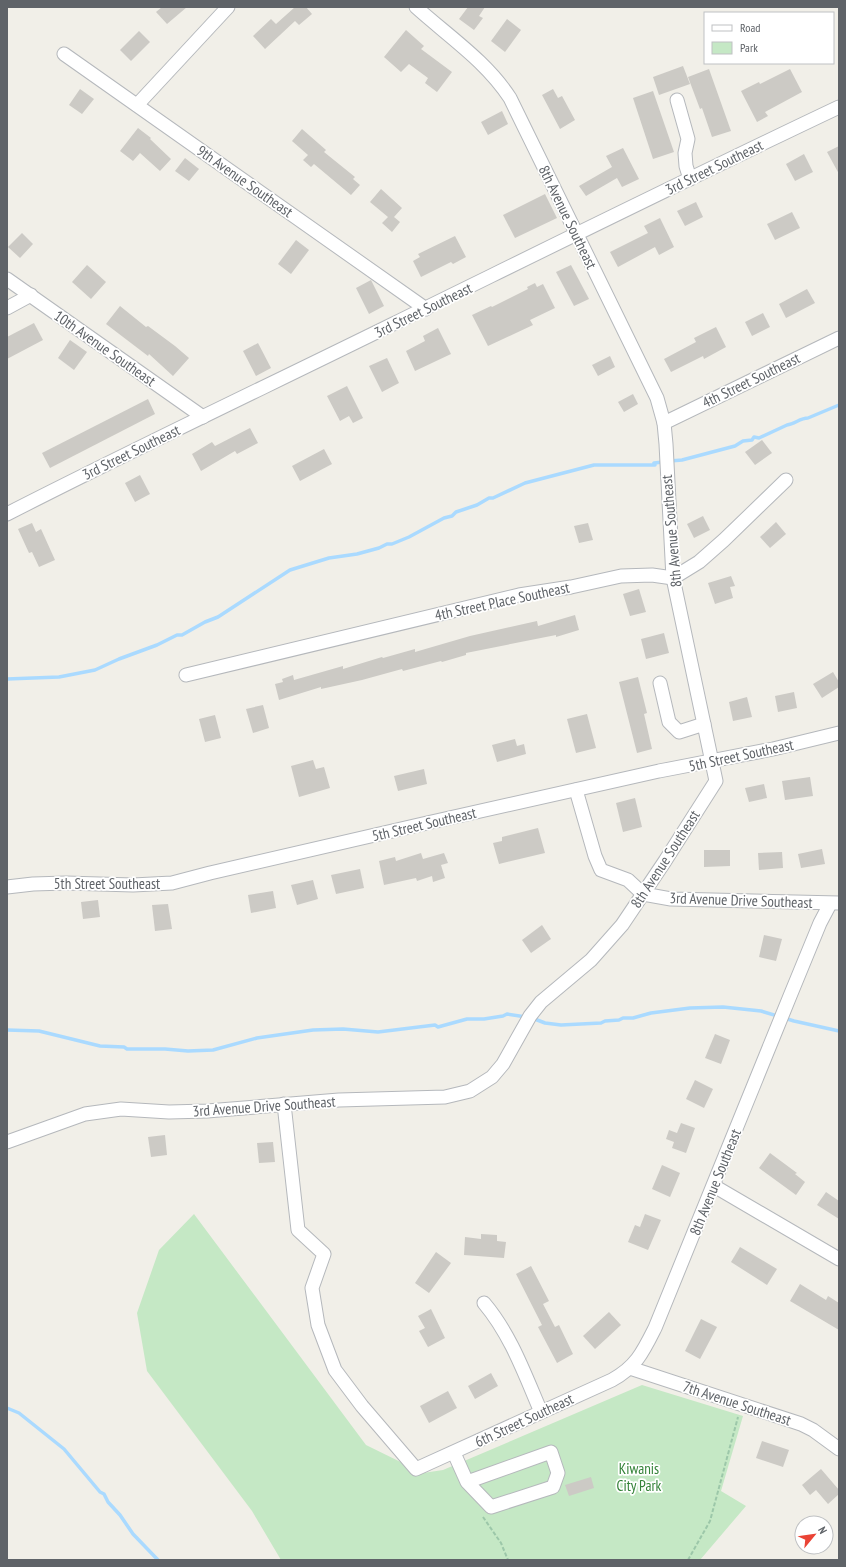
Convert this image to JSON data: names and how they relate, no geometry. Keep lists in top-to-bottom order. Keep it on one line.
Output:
{"streets":{"street":["3rd Street Southeast","9th Avenue Southeast","8th Avenue Southeast","10th Avenue Southeast","4th Street Southeast","4th Street Place Southeast","5th Street Southeast","3rd Avenue Drive Southeast","7th Avenue Southeast","6th Street Southeast"]},"crossings":[["3rd Street Southeast","9th Avenue Southeast"],["3rd Street Southeast","8th Avenue Southeast"],["3rd Street Southeast","10th Avenue Southeast"],["8th Avenue Southeast","4th Street Southeast"],["8th Avenue Southeast","4th Street Place Southeast"],["8th Avenue Southeast","5th Street Southeast"],["8th Avenue Southeast","3rd Avenue Drive Southeast"],["8th Avenue Southeast","7th Avenue Southeast"],["8th Avenue Southeast","6th Street Southeast"],["3rd Avenue Drive Southeast","6th Street Southeast"],["7th Avenue Southeast","6th Street Southeast"]],"parks":["Kiwanis City Park"],"legend":["Road","Park"],"north":"top right"}
